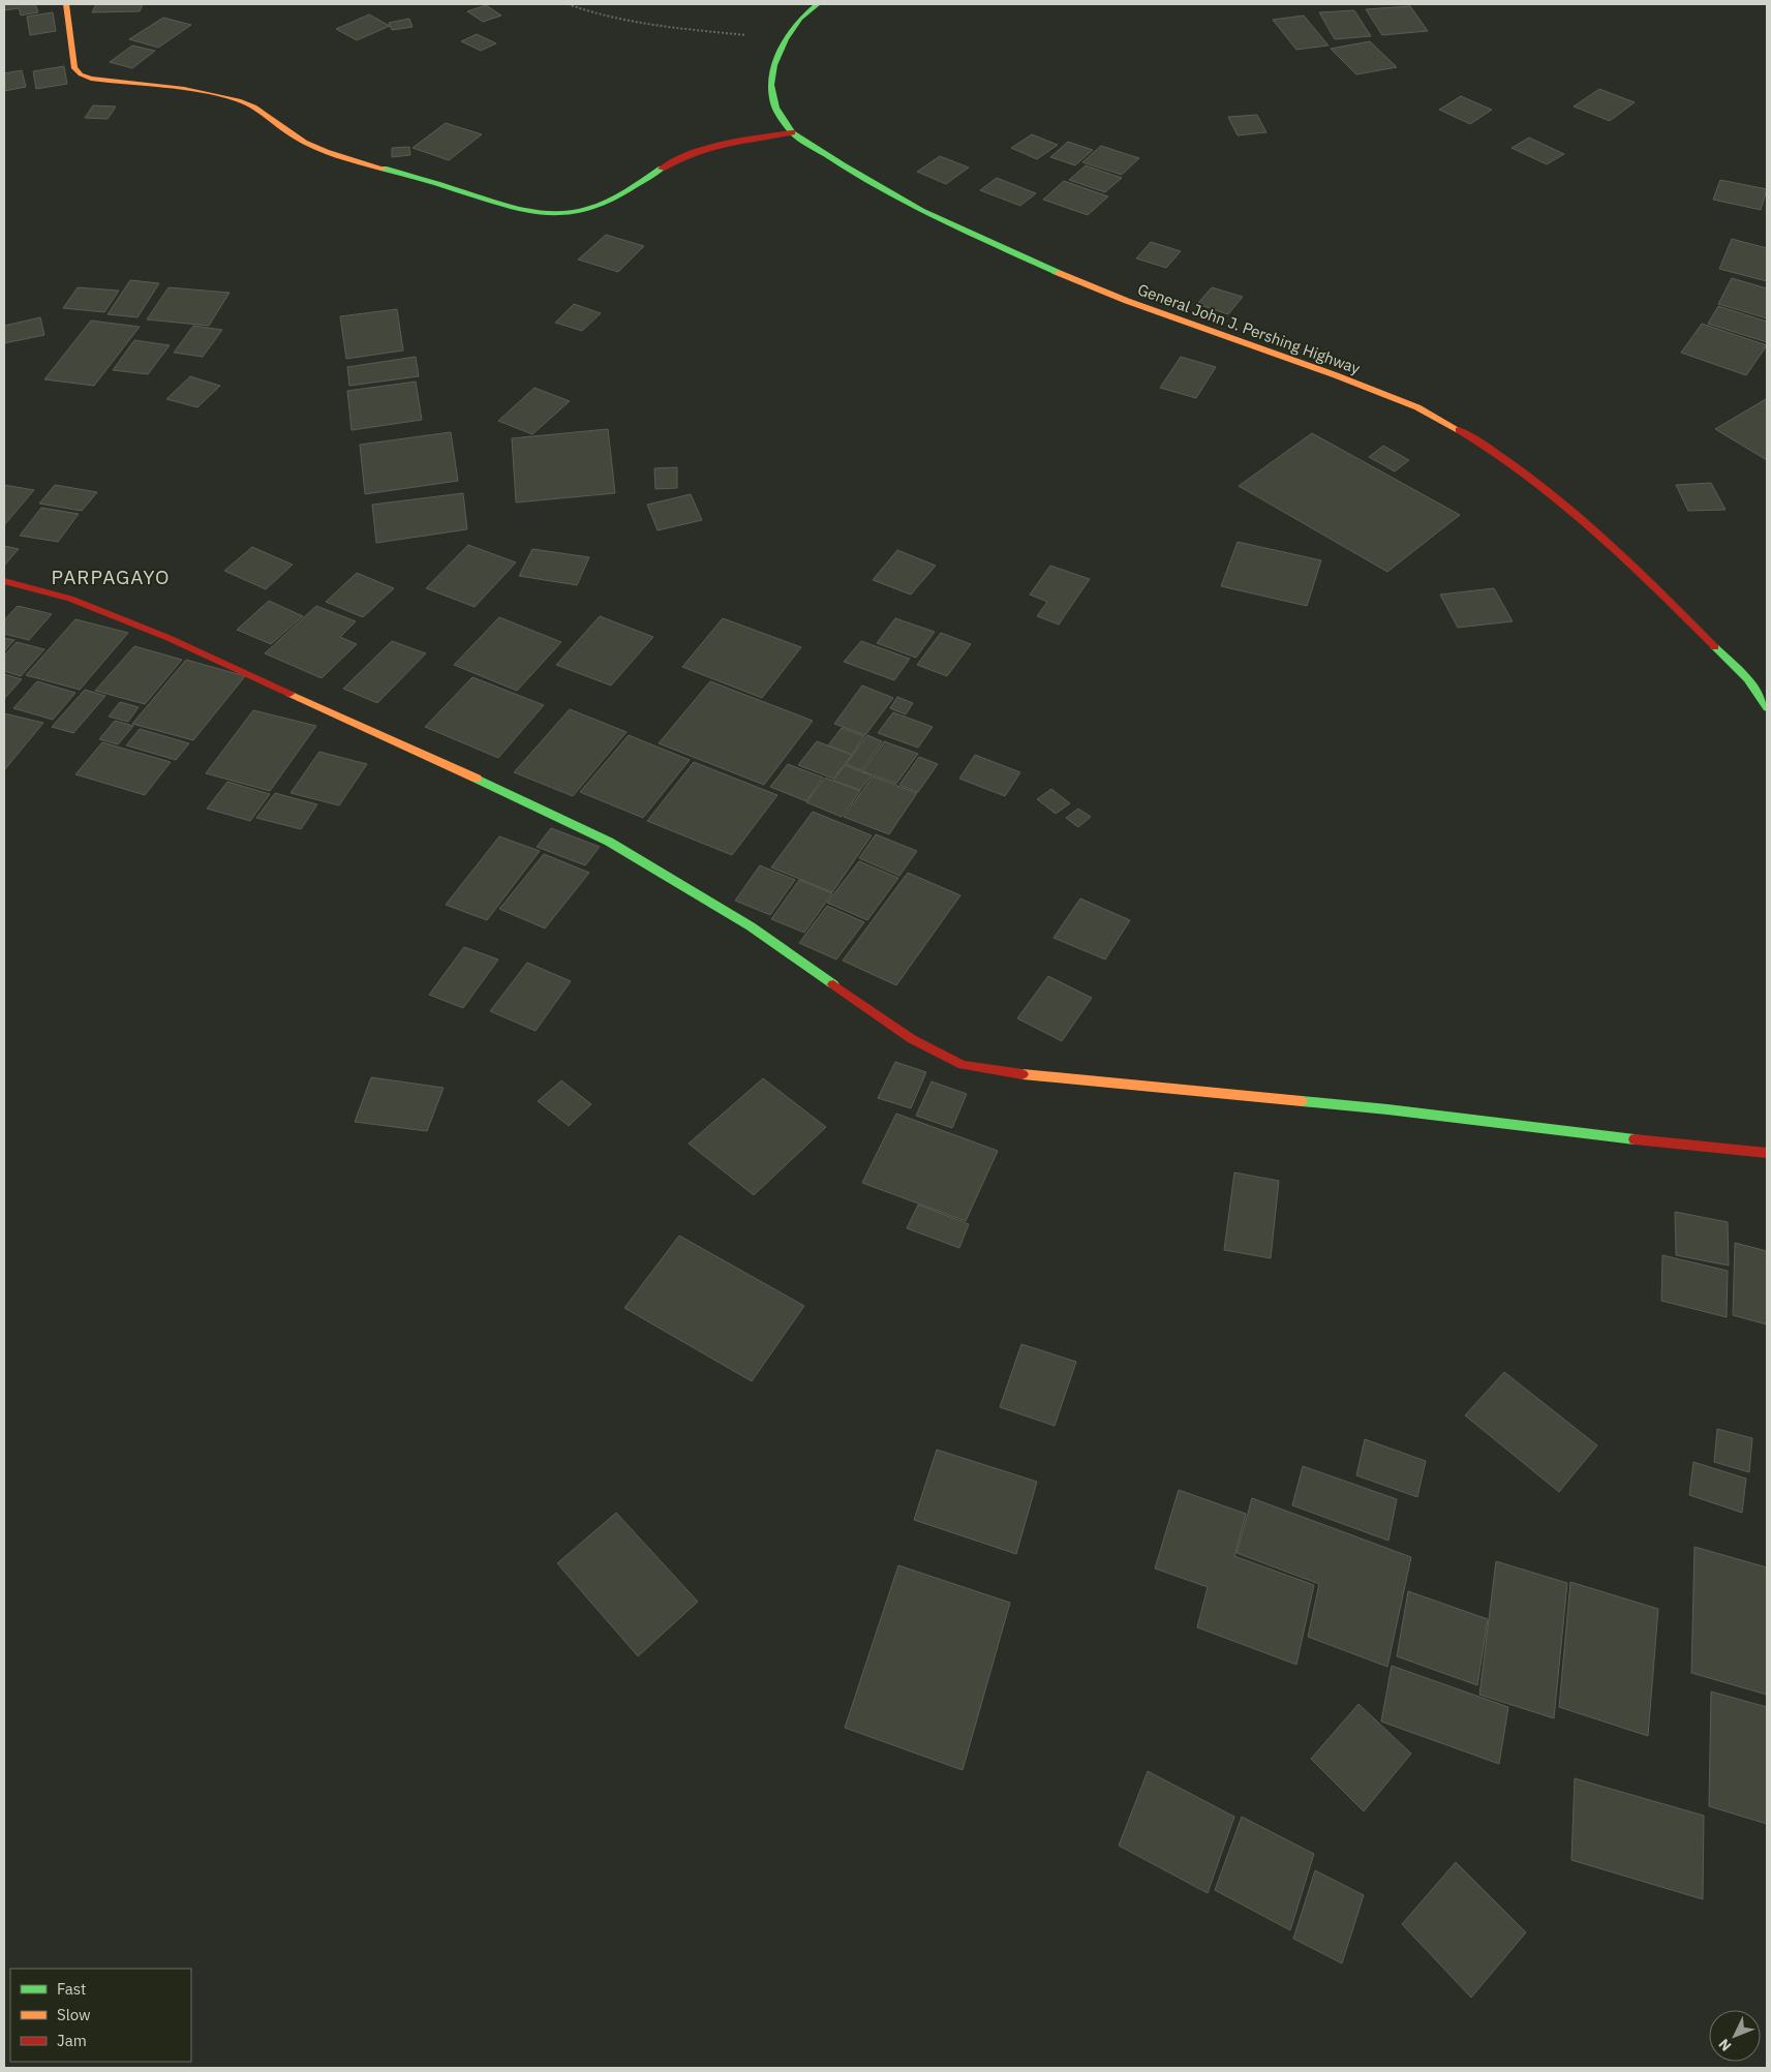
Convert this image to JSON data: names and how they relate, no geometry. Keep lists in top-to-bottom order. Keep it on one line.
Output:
{"streets":{"street":["General John J. Pershing Highway"]},"districts":["PARPAGAYO"],"legend":["Fast","Slow","Jam"],"north":"bottom left"}
